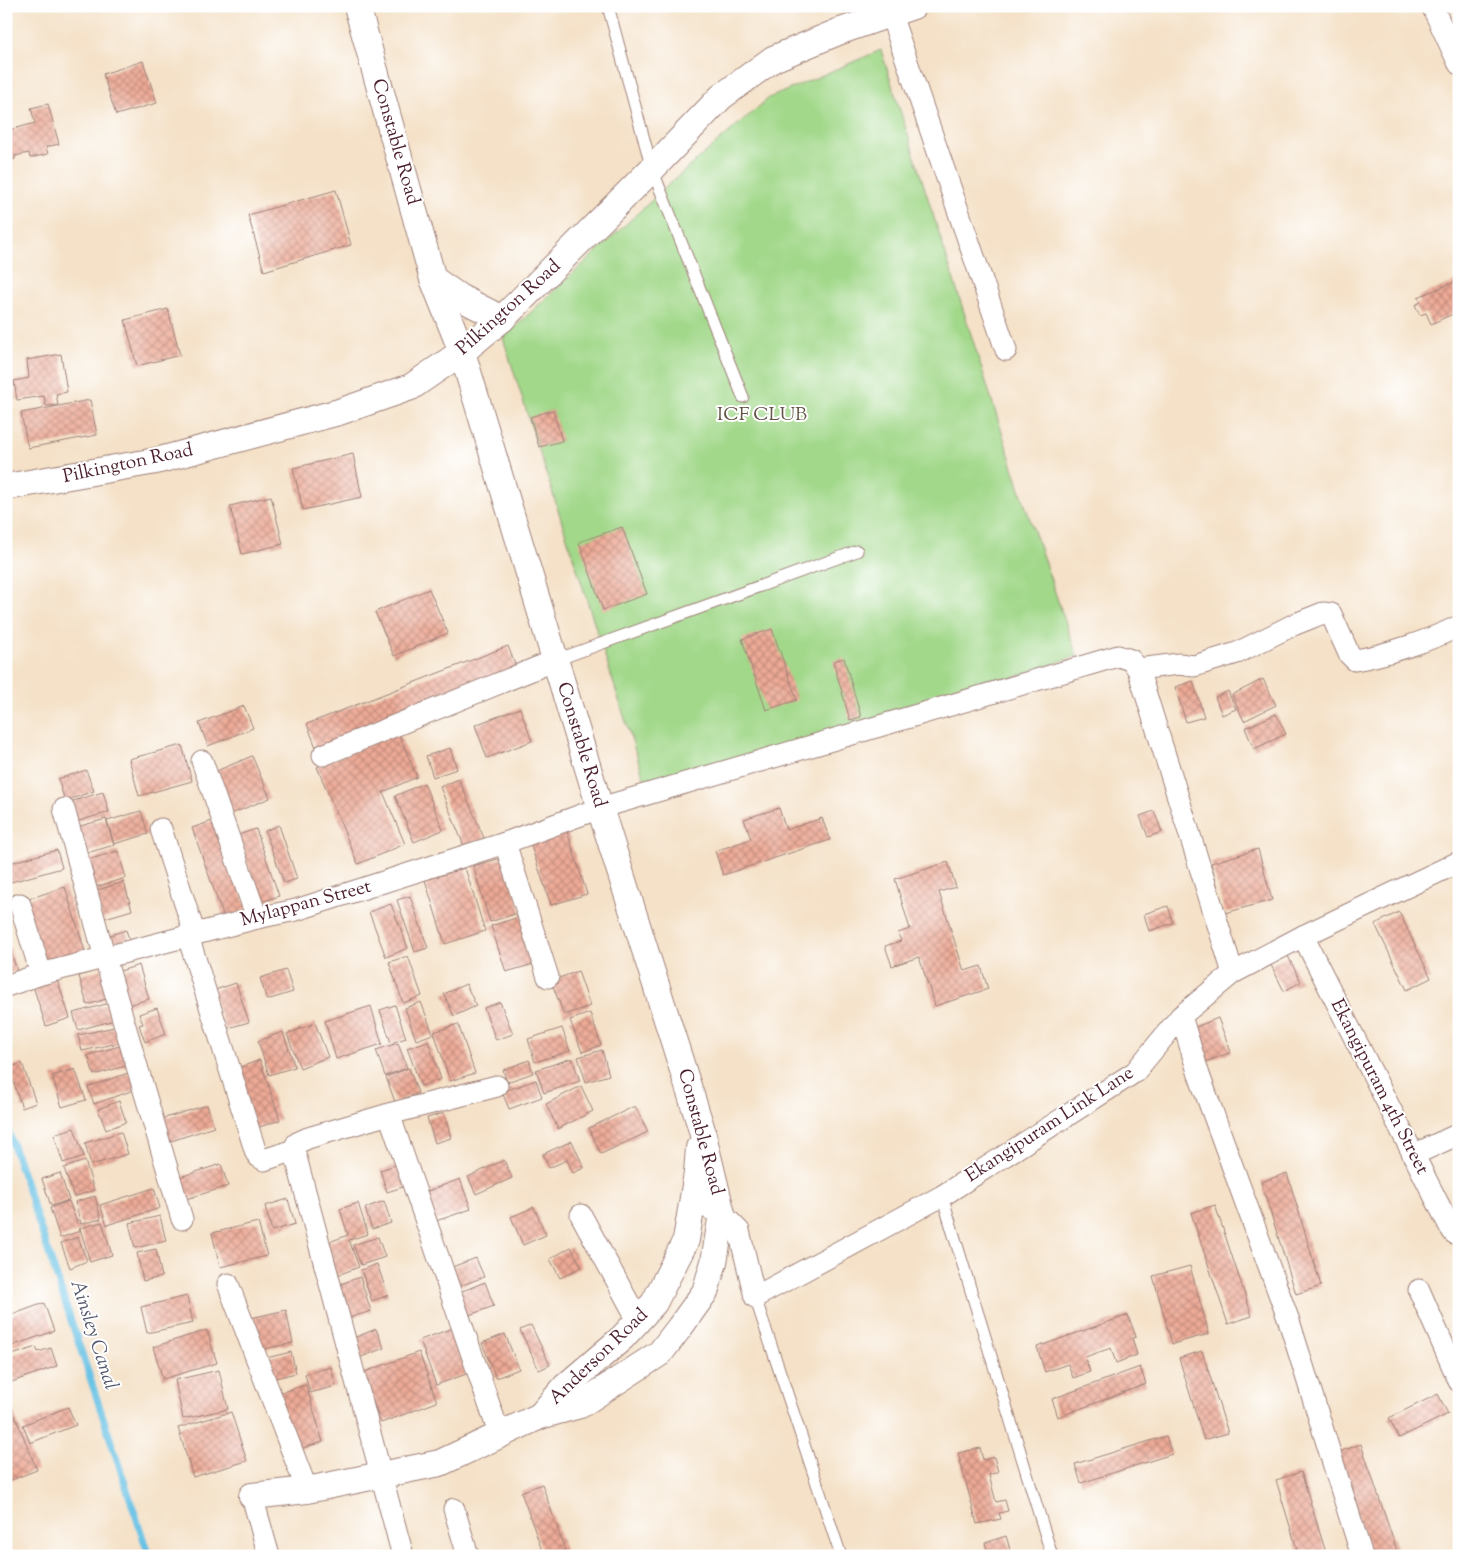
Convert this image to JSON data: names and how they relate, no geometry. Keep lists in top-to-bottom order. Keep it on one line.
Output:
{"streets":{"street":["Constable Road","Pilkington Road","Mylappan Street","Ekangipuram 4th Street","Ekangipuram Link Lane","Anderson Road"]},"crossings":[["Constable Road","Pilkington Road"],["Constable Road","Mylappan Street"],["Constable Road","Ekangipuram Link Lane"],["Constable Road","Anderson Road"],["Ekangipuram 4th Street","Ekangipuram Link Lane"]],"water":["Ainsley Canal"],"parks":["ICF CLUB"]}
